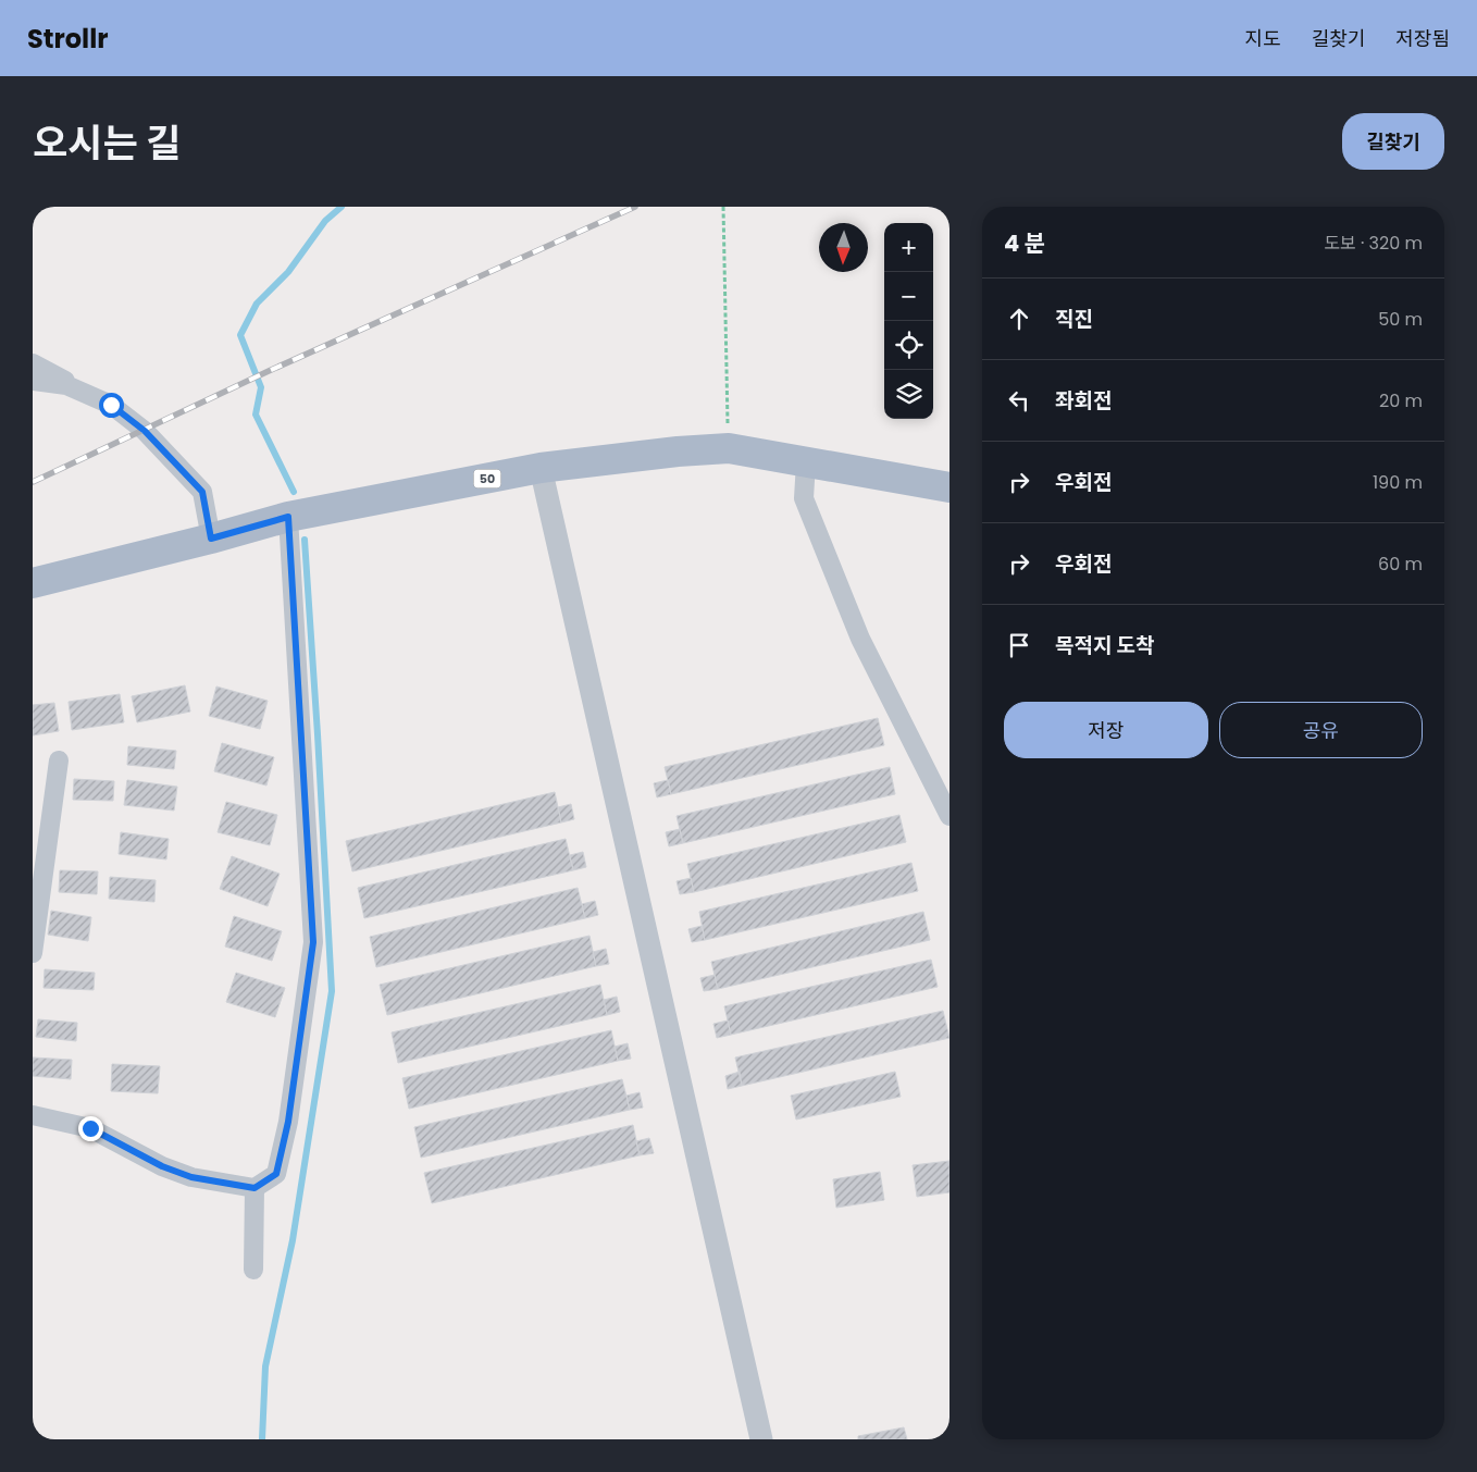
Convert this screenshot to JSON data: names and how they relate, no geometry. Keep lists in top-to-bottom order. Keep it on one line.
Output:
{"streets":{"main road":["50"]},"north":"bottom","page":{"header":"Strollr","nav":["지도","길찾기","저장됨"],"title":"오시는 길","buttons":["길찾기",["저장","공유"]],"heading":["4 분","도보 · 320 m"],"map_buttons":["+","−"],"list":[["직진","50 m"],["좌회전","20 m"],["우회전","190 m"],["우회전","60 m"],"목적지 도착"]}}
